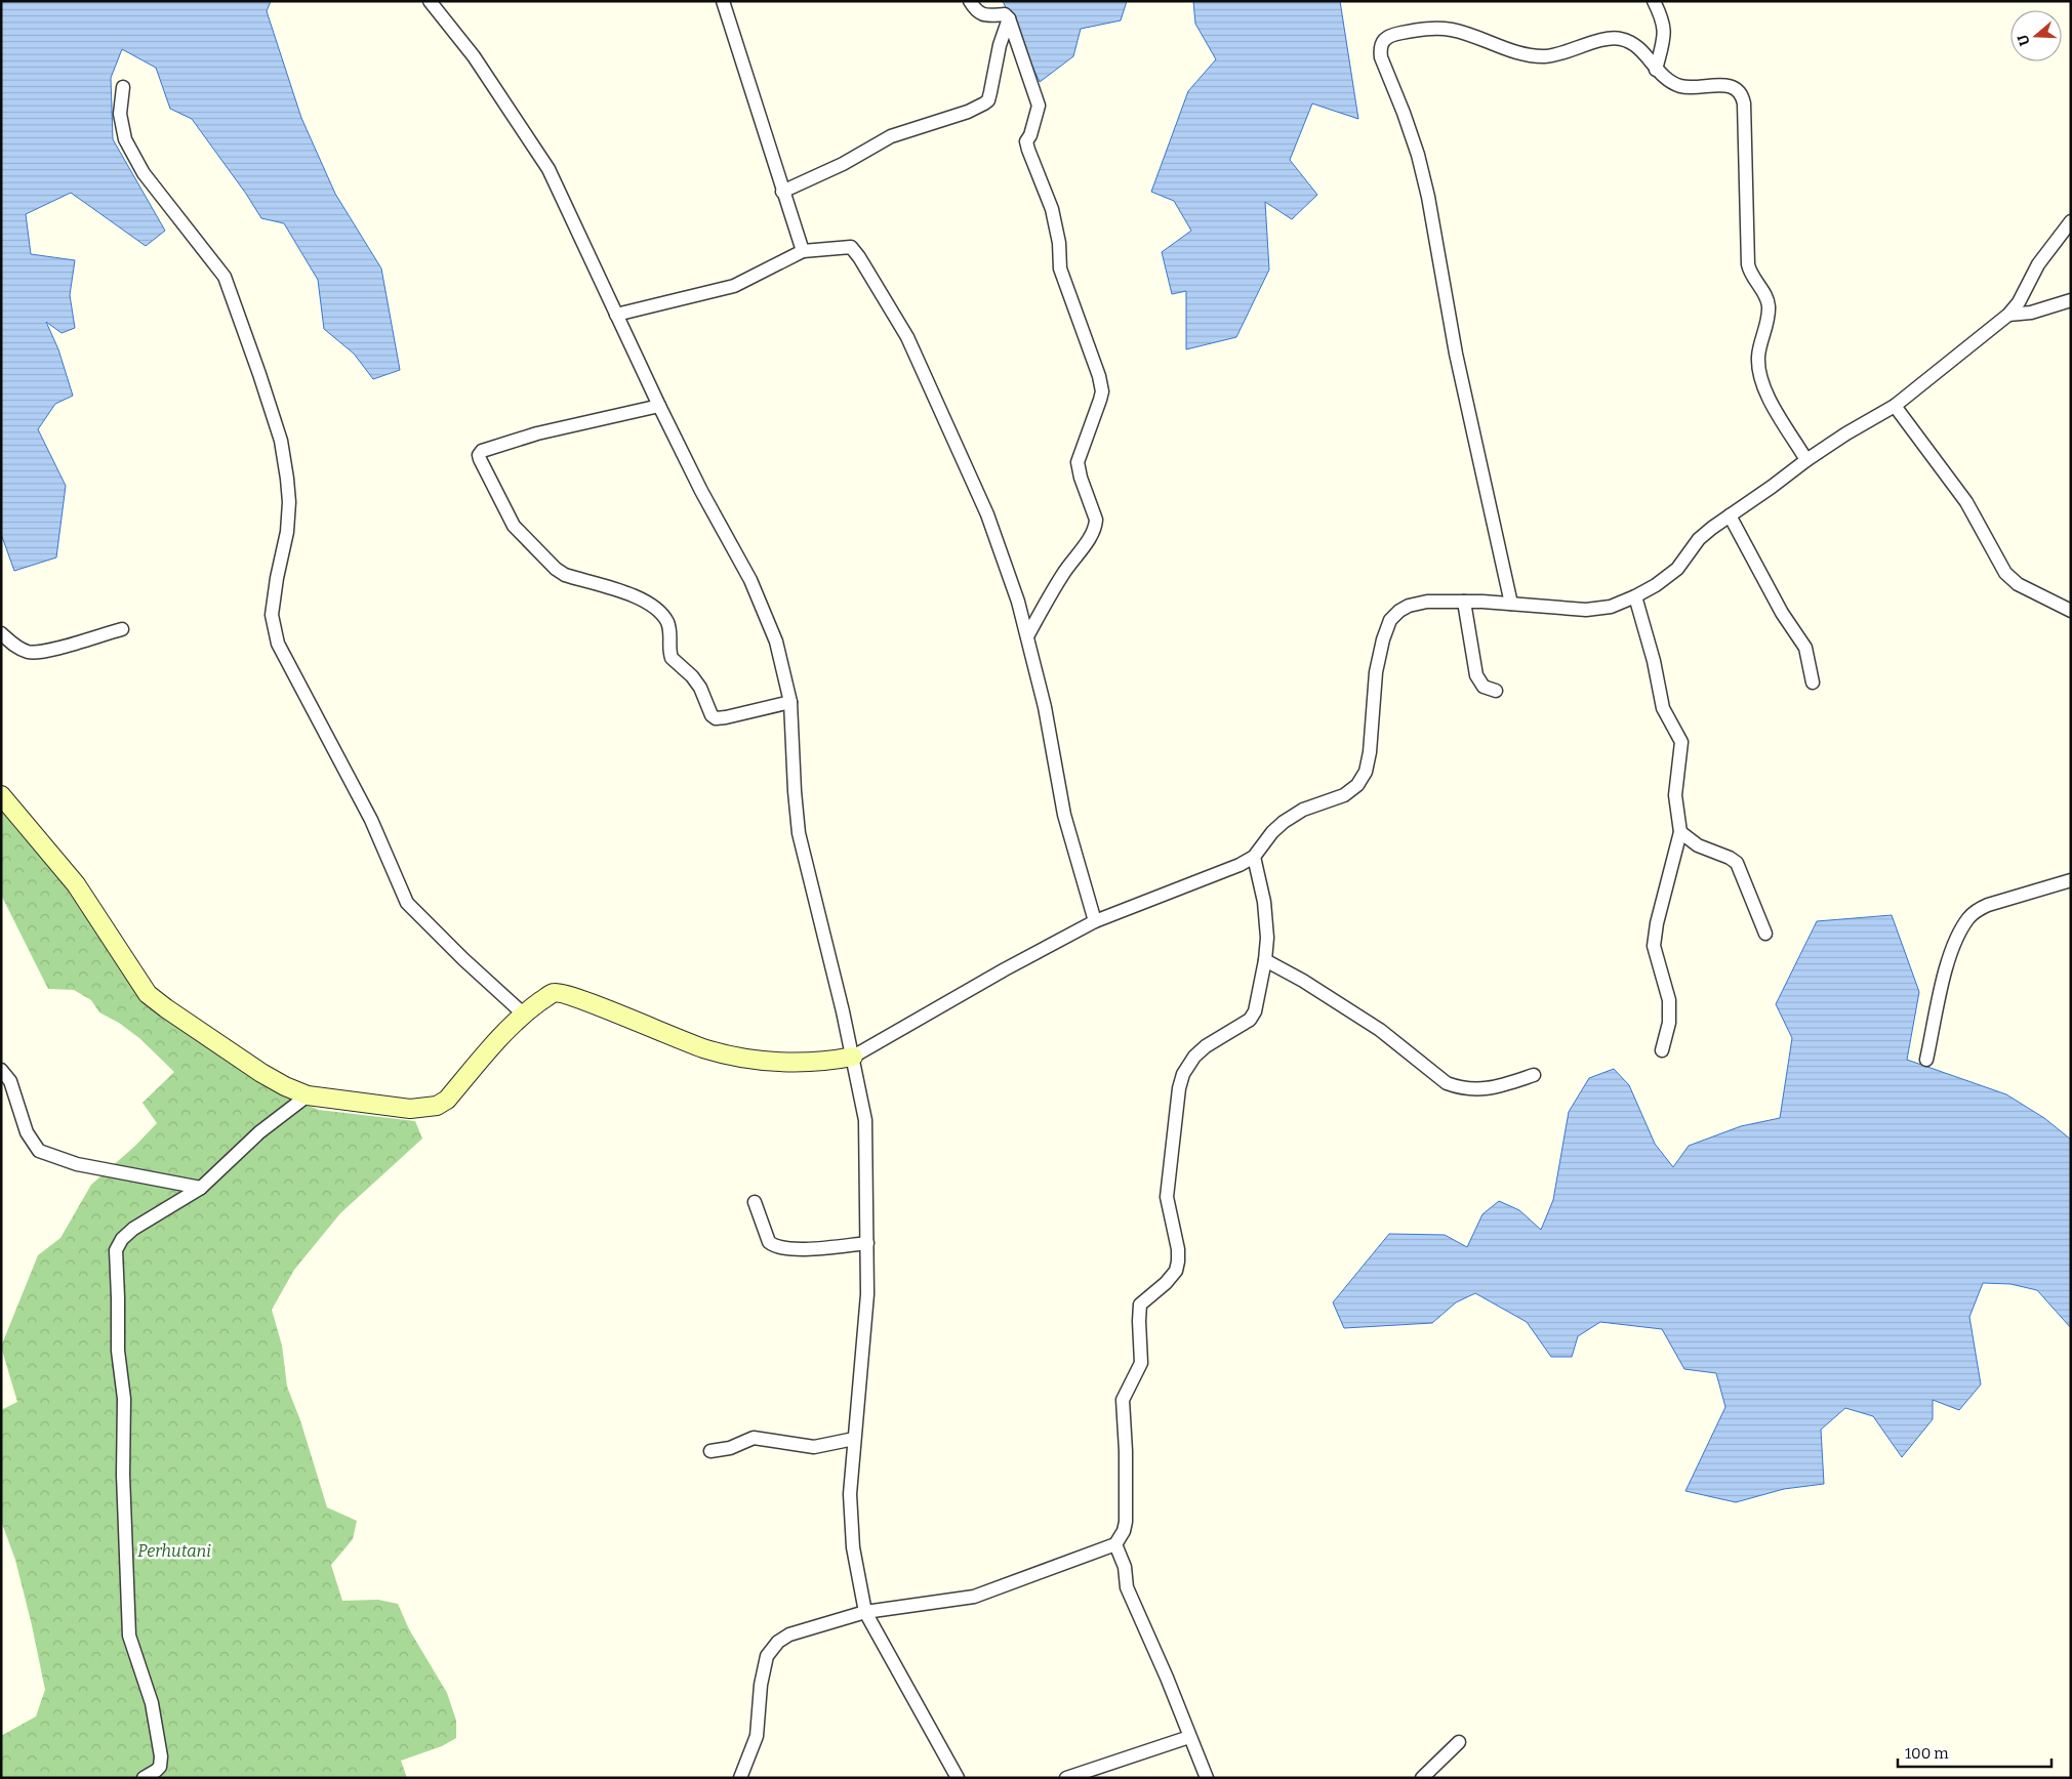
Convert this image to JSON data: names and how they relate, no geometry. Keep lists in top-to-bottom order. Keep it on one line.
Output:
{"parks":["Perhutani"],"scale_bar":"100 m","north":"left"}
